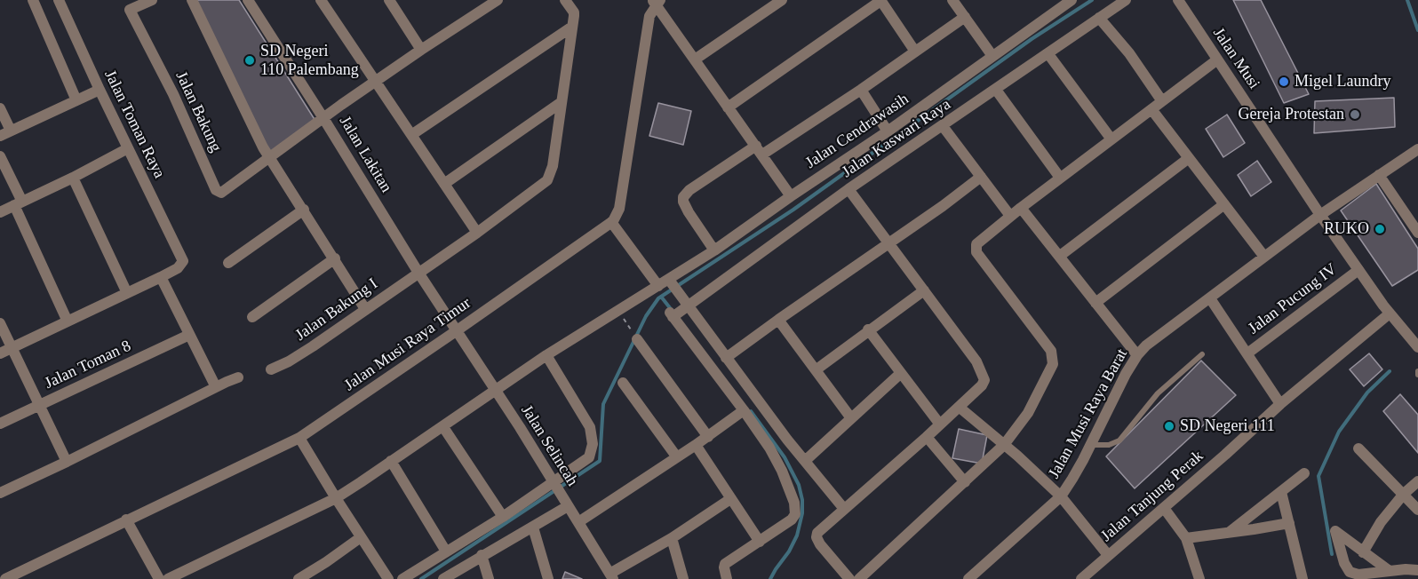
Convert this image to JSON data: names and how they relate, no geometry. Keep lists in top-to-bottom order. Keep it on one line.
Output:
{"streets":{"street":["Jalan Musi","Jalan Bakung","Jalan Toman Raya","Jalan Cendrawasih","Jalan Kaswari Raya","Jalan Lakitan","Jalan Pucung IV","Jalan Bakung I","Jalan Musi Raya Timur","Jalan Toman 8","Jalan Musi Raya Barat","Jalan Selincah","Jalan Tanjung Perak"]},"crossings":[["Jalan Musi","Jalan Pucung IV"],["Jalan Musi","Jalan Musi Raya Barat"],["Jalan Musi","Jalan Tanjung Perak"],["Jalan Cendrawasih","Jalan Selincah"],["Jalan Lakitan","Jalan Bakung I"],["Jalan Lakitan","Jalan Musi Raya Timur"],["Jalan Lakitan","Jalan Selincah"],["Jalan Musi Raya Timur","Jalan Selincah"]],"places":["SD Negeri 110 Palembang","Migel Laundry","Gereja Protestan","RUKO","SD Negeri 111"]}
